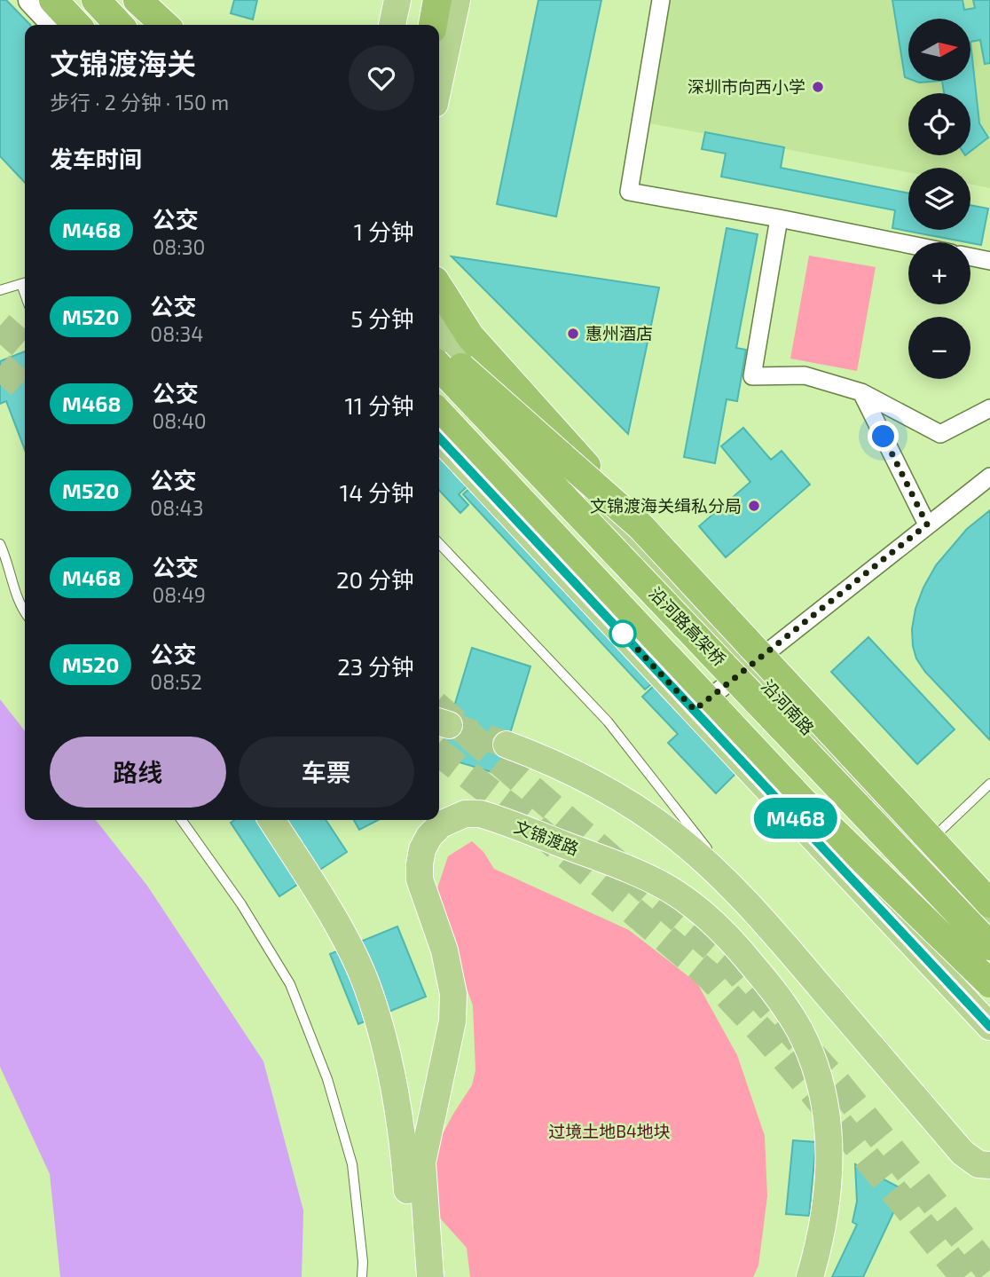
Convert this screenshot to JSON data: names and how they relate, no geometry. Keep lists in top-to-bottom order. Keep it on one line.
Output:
{"streets":{"highway":["沿河路高架桥"],"main road":["沿河南路","文锦渡路"]},"parks":["过境土地B4地块"],"places":["深圳市向西小学","惠州酒店","文锦渡海关缉私分局"],"lines":["bus line M468"],"north":"right","page":{"on_map":"M468","map_buttons":["+","−"],"heading":[["文锦渡海关","步行 · 2 分钟 · 150 m"],"发车时间"],"list":[{"mark":"M468","name":"公交","note":"08:30","value":"1 分钟"},{"mark":"M520","name":"公交","note":"08:34","value":"5 分钟"},{"mark":"M468","name":"公交","note":"08:40","value":"11 分钟"},{"mark":"M520","name":"公交","note":"08:43","value":"14 分钟"},{"mark":"M468","name":"公交","note":"08:49","value":"20 分钟"},{"mark":"M520","name":"公交","note":"08:52","value":"23 分钟"}],"buttons":["路线","车票"]}}
